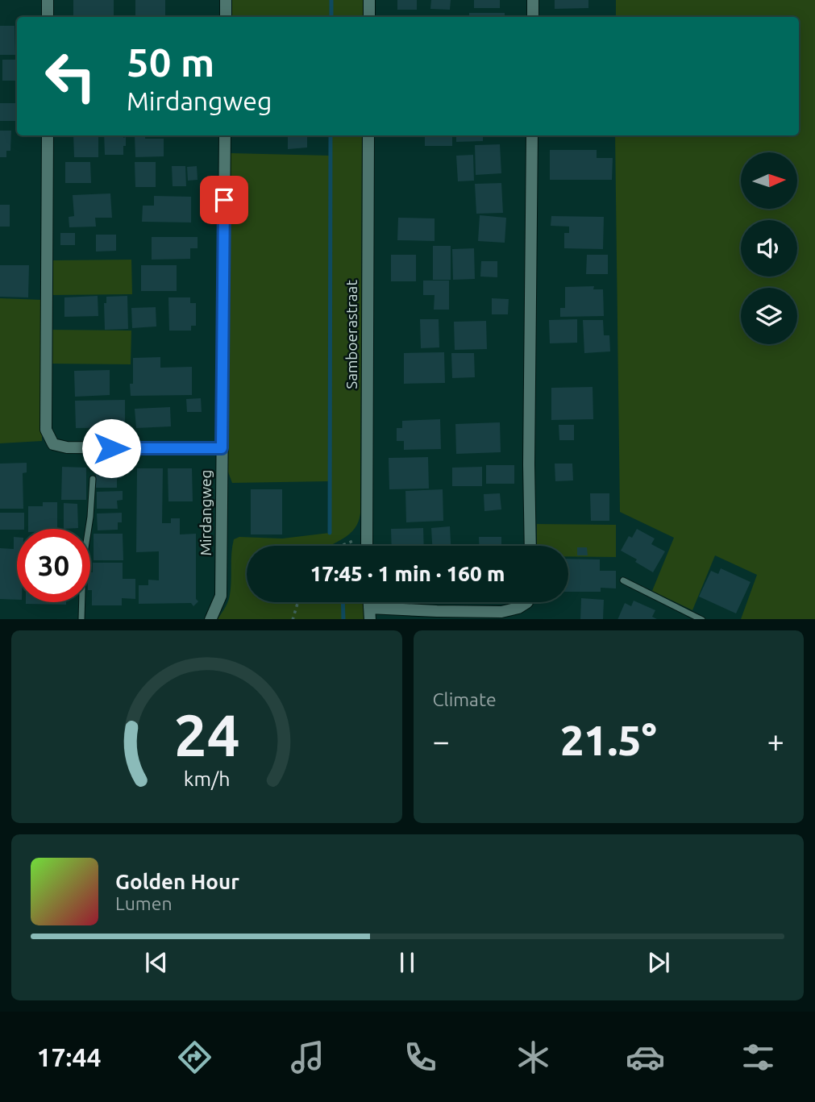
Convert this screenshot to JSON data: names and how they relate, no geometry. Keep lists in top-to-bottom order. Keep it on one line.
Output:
{"streets":{"street":["Samboerastraat","Mirdangweg"]},"north":"right","page":{"turn":["50 m","Mirdangweg"],"limit":"30","trip":"17:45 · 1 min · 160 m","tile":"Climate","heat":["−","21.5°","+"],"song":["Golden Hour","Lumen"],"tabs":"17:44","gauge":["24","km/h"]}}
